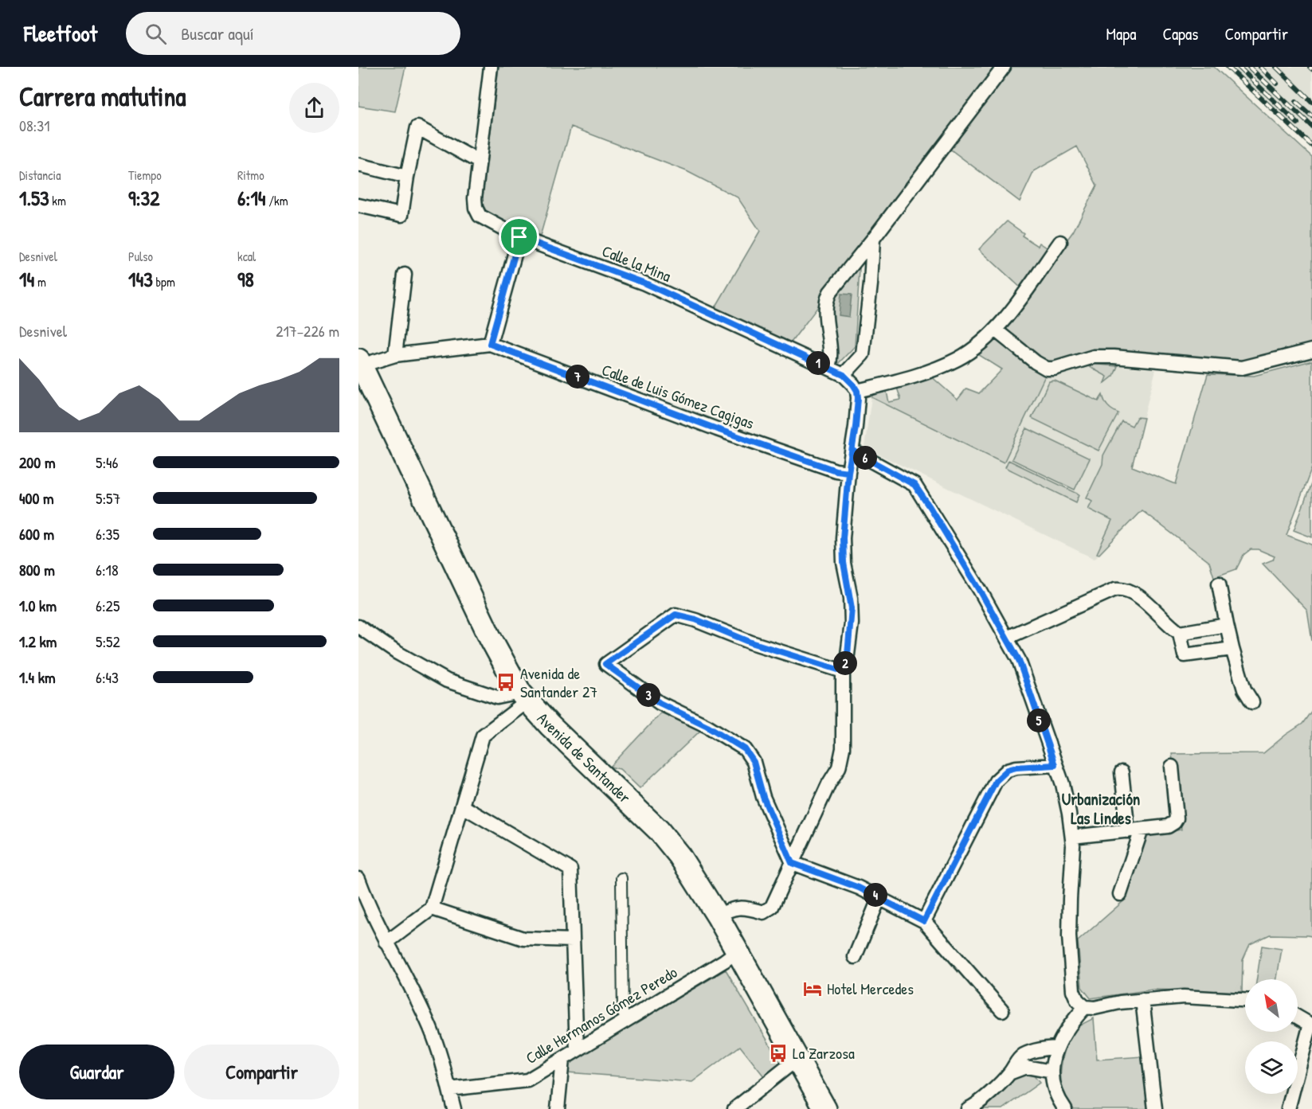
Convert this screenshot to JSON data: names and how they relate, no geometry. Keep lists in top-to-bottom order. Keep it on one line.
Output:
{"streets":{"highway":["Avenida de Santander"],"street":["Calle la Mina","Calle de Luis Gómez Cagigas","Calle Hermanos Gómez Peredo"]},"crossings":[["Calle de Luis Gómez Cagigas","Avenida de Santander"],["Avenida de Santander","Calle Hermanos Gómez Peredo"]],"districts":["Urbanización Las Lindes"],"places":{"bus stop":["Avenida de Santander 27","La Zarzosa"],"hotel":["Hotel Mercedes"]},"north":"top left","page":{"header":"Fleetfoot","search":"Buscar aquí","nav":["Mapa","Capas","Compartir"],"heading":["Carrera matutina","08:31"],"stats":[["Distancia","1.53 km"],["Tiempo","9:32"],["Ritmo","6:14 /km"],["Desnivel","14 m"],["Pulso","143 bpm"],["kcal","98"]],"chart":["Desnivel","217–226 m"],"pins":["1","7","6","2","3","5","4"],"list":[{"name":"200 m","note":"5:46"},{"name":"400 m","note":"5:57"},{"name":"600 m","note":"6:35"},{"name":"800 m","note":"6:18"},{"name":"1.0 km","note":"6:25"},{"name":"1.2 km","note":"5:52"},{"name":"1.4 km","note":"6:43"}],"buttons":["Guardar","Compartir"]}}
